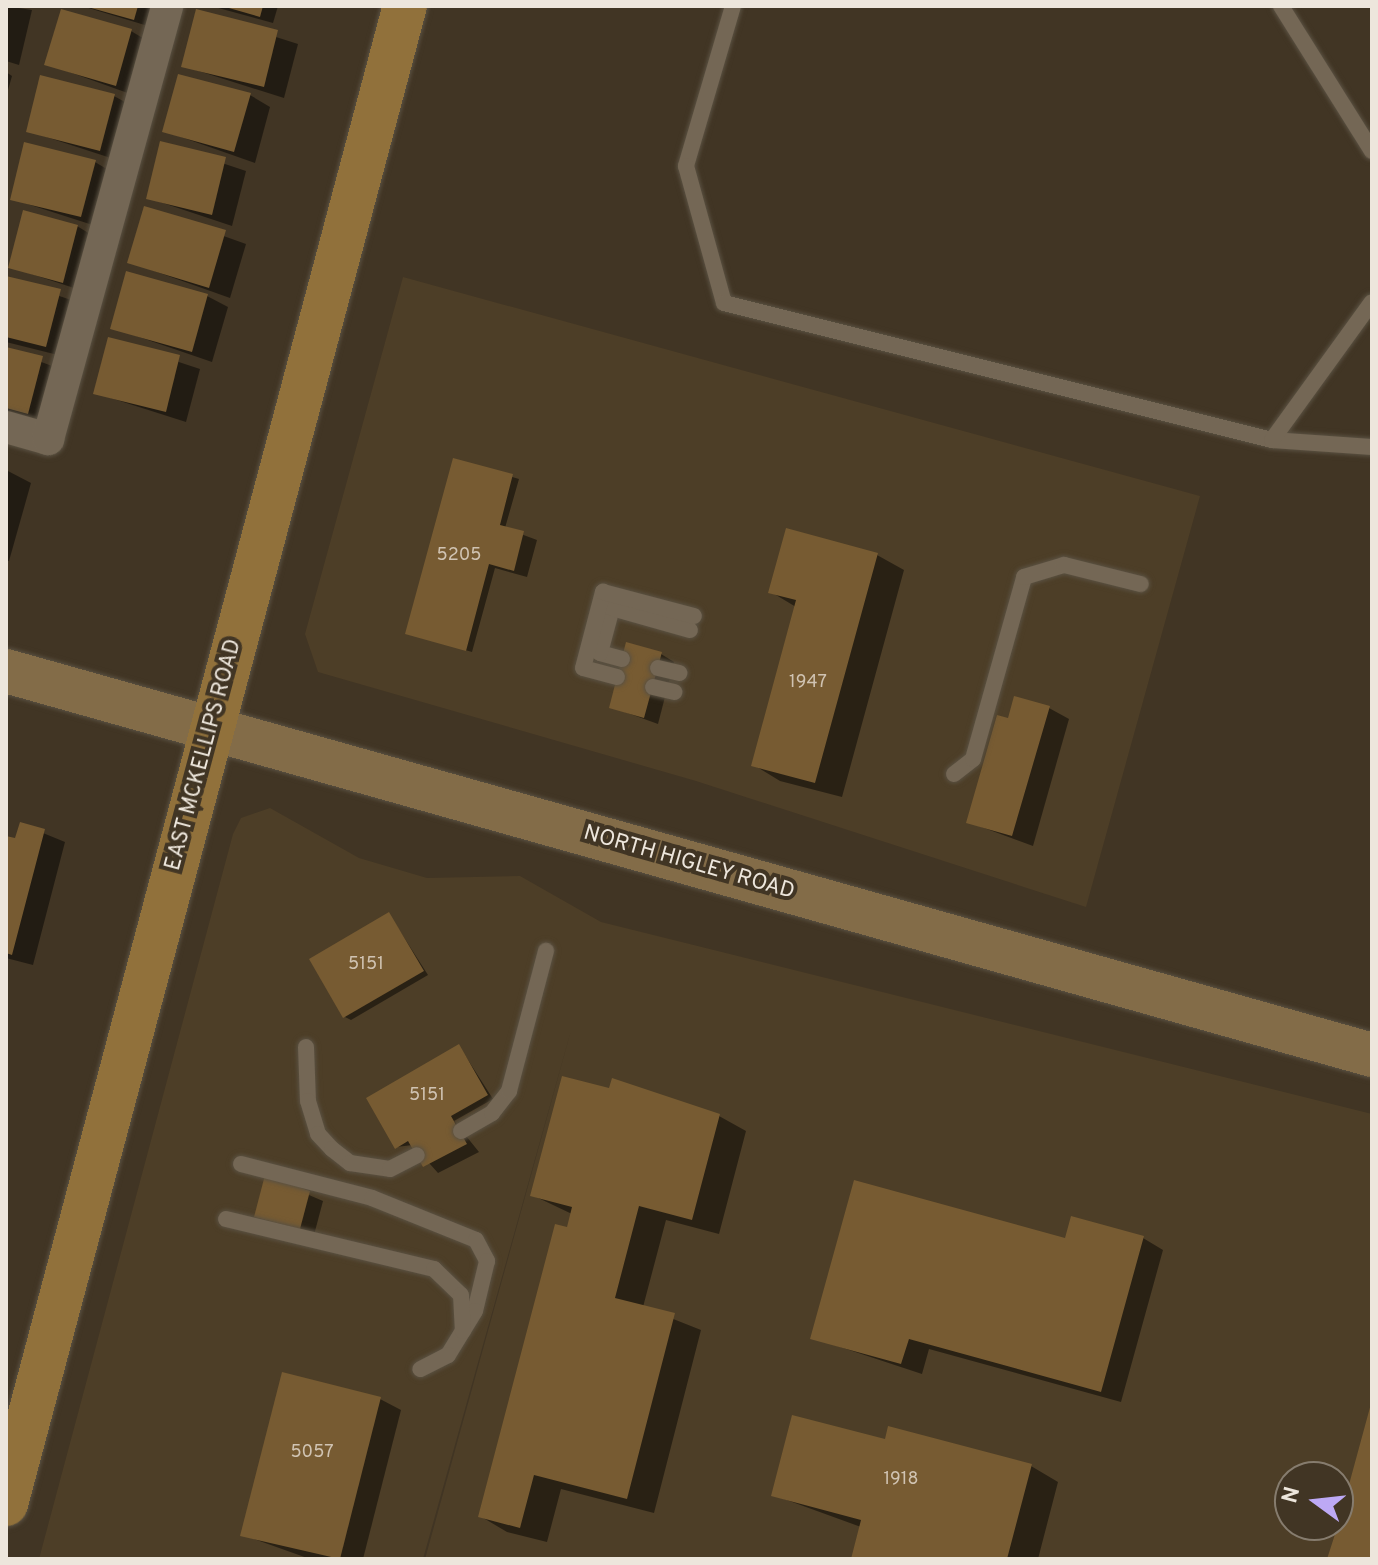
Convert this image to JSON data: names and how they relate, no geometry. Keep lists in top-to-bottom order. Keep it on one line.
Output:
{"streets":{"main road":["EAST MCKELLIPS ROAD","NORTH HIGLEY ROAD"]},"crossings":[["EAST MCKELLIPS ROAD","NORTH HIGLEY ROAD"]],"house_numbers":["5205","1947","5151","5151","5057","1918"],"north":"left"}
